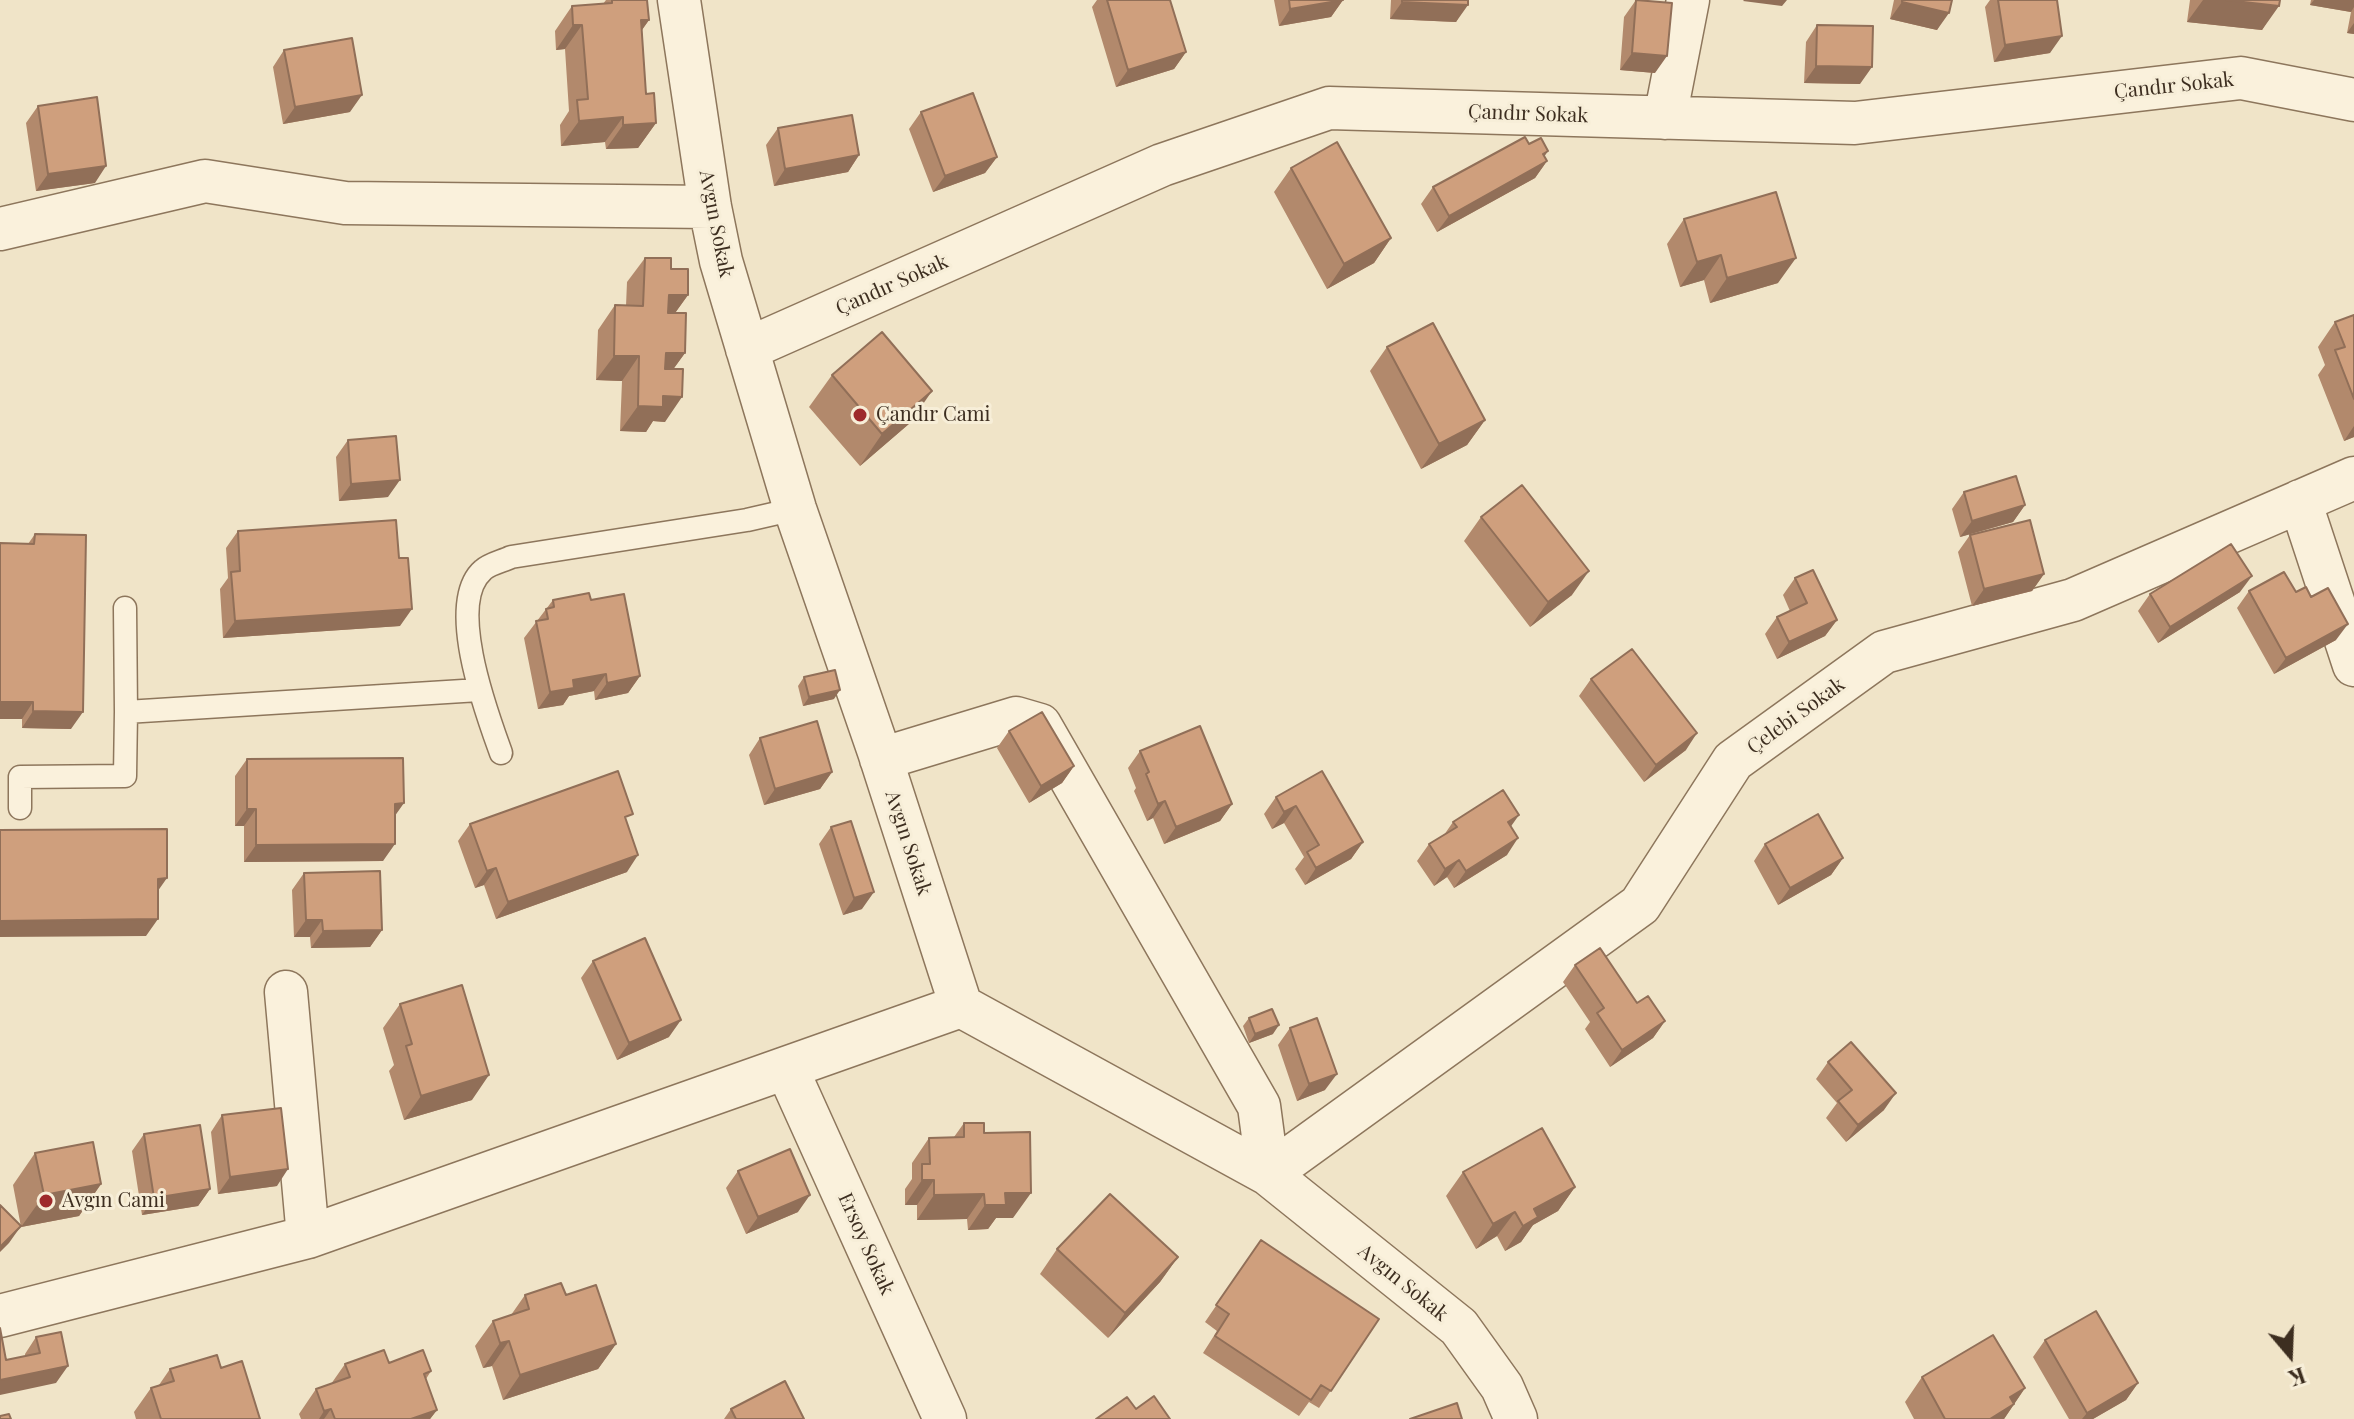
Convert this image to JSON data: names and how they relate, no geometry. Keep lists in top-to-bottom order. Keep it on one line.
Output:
{"streets":{"street":["Çandır Sokak","Avgın Sokak","Çelebi Sokak","Ersoy Sokak"]},"crossings":[["Çandır Sokak","Avgın Sokak"],["Avgın Sokak","Çelebi Sokak"]],"places":["Çandır Cami","Avgın Cami"],"north":"bottom"}
